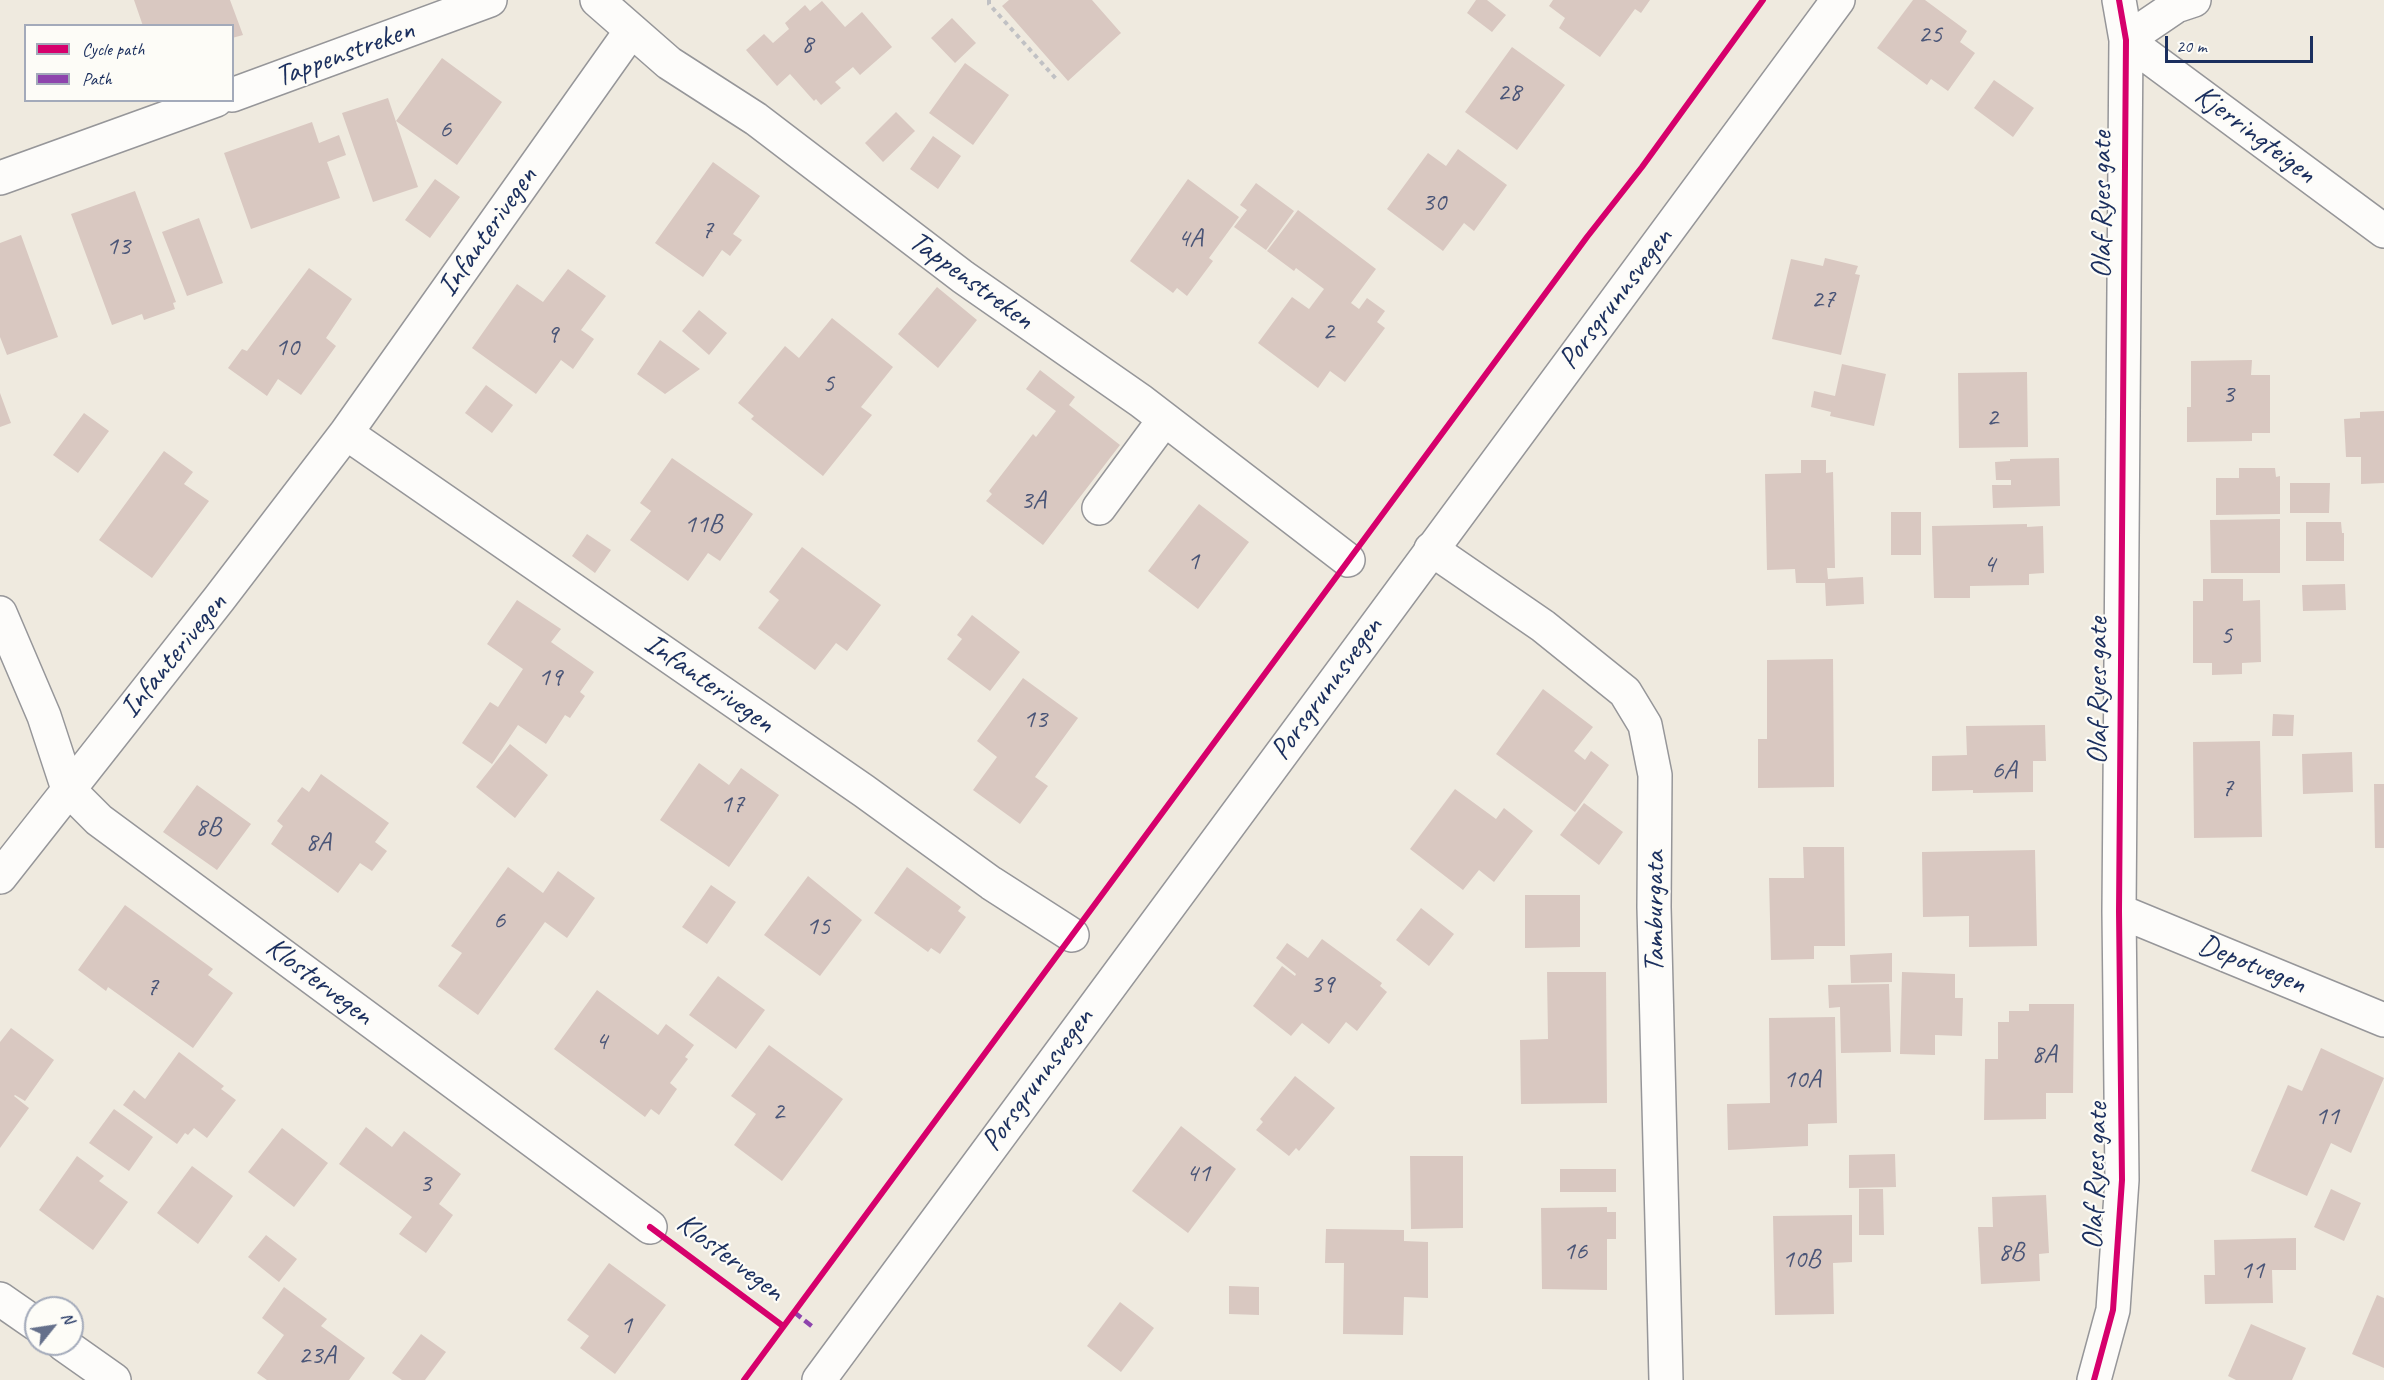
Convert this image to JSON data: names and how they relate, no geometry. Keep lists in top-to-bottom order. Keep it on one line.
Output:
{"streets":{"street":["Tappenstreken","Kjerringteigen","Olaf Ryes gate","Infanterivegen","Porsgrunnsvegen","Tamburgata","Depotvegen","Klostervegen"]},"crossings":[["Tappenstreken","Infanterivegen"],["Kjerringteigen","Olaf Ryes gate"],["Olaf Ryes gate","Depotvegen"],["Infanterivegen","Klostervegen"],["Porsgrunnsvegen","Tamburgata"]],"house_numbers":["25","8","28","6","30","7","4A","13","27","2","9","10","5","3","2","3A","11B","1","4","5","19","13","6A","7","17","8B","8A","6","15","39","7","4","8A","10A","2","11","41","3","16","8B","10B","11","1","23A"],"legend":["Cycle path","Path"],"scale_bar":"20 m","north":"top right"}
